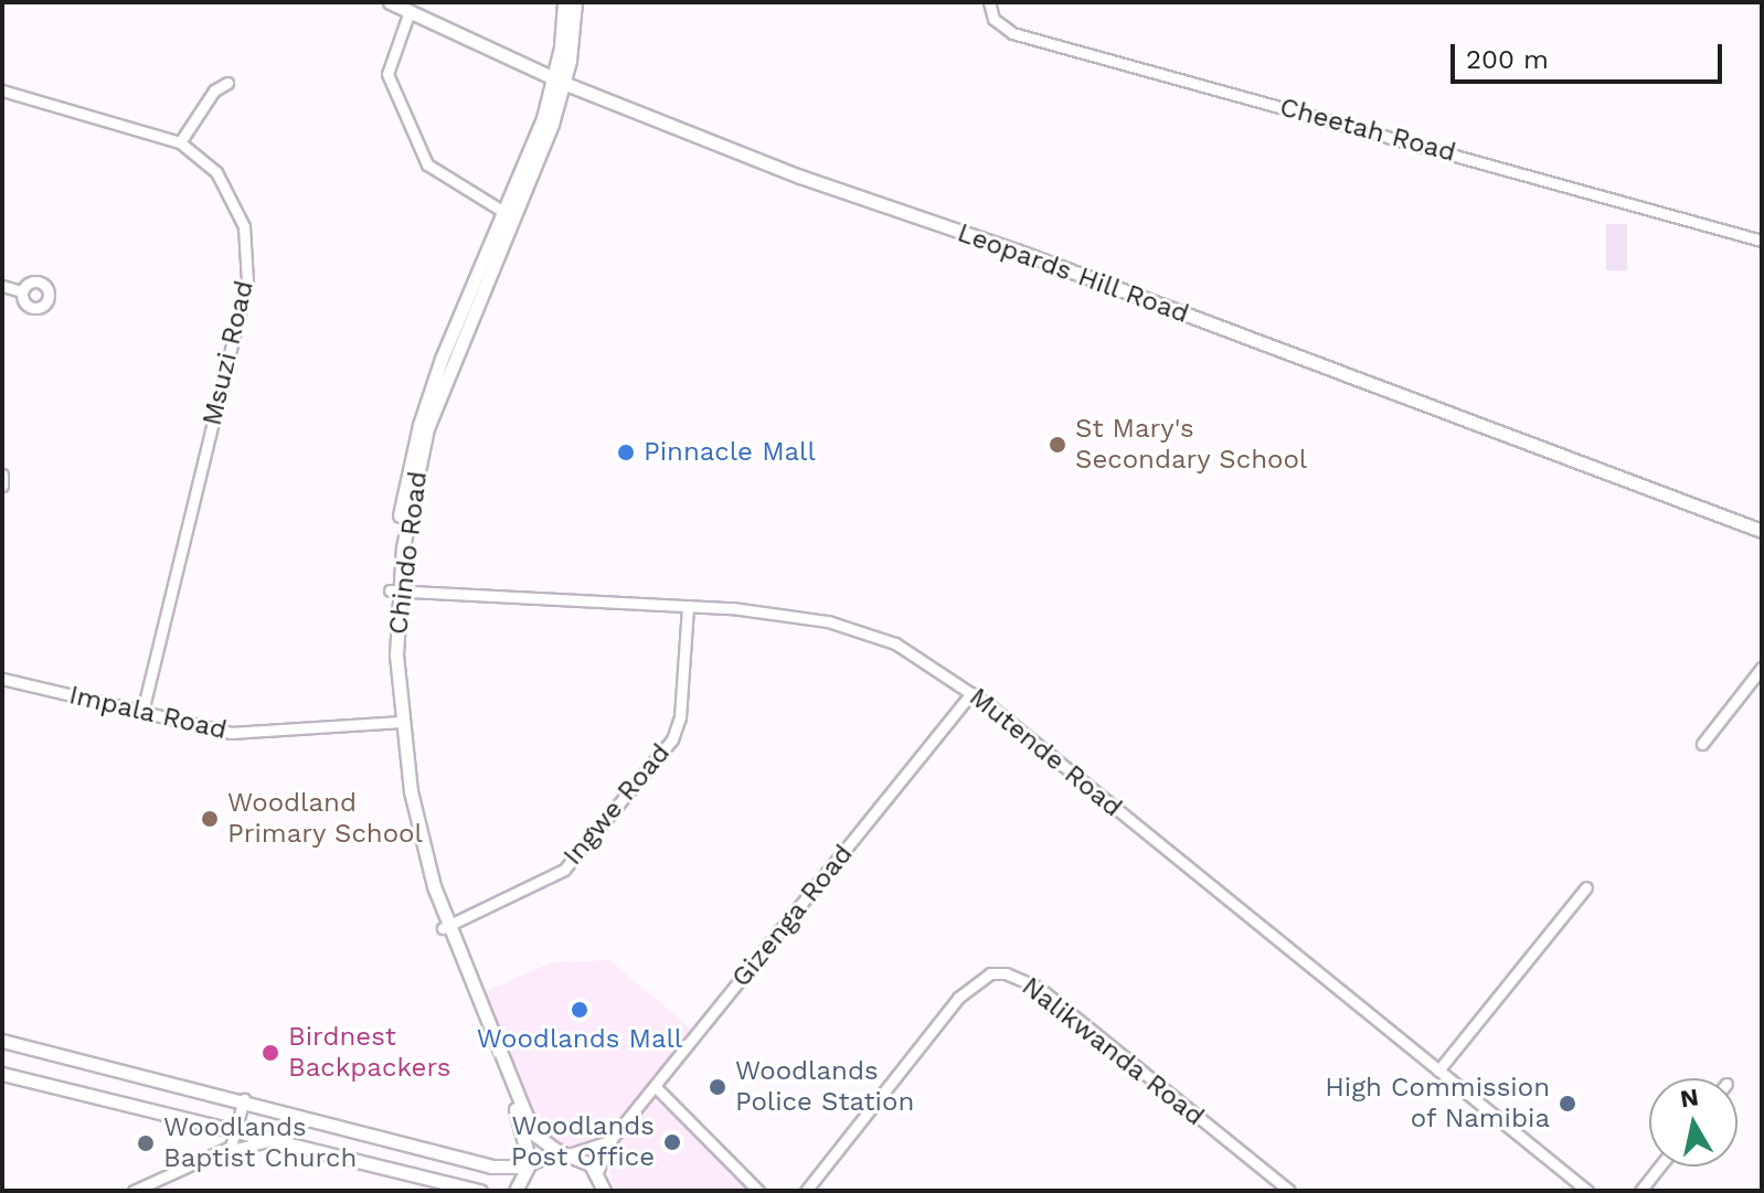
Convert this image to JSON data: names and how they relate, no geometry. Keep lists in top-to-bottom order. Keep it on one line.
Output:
{"streets":{"main road":["Leopards Hill Road","Chindo Road"],"street":["Cheetah Road","Msuzi Road","Impala Road","Mutende Road","Ingwe Road","Gizenga Road","Nalikwanda Road"]},"crossings":[["Leopards Hill Road","Chindo Road"],["Msuzi Road","Impala Road"],["Chindo Road","Impala Road"],["Chindo Road","Mutende Road"],["Chindo Road","Ingwe Road"],["Mutende Road","Ingwe Road"],["Mutende Road","Gizenga Road"]],"places":["St Mary's Secondary School","Pinnacle Mall","Woodland Primary School","Woodlands Mall","Birdnest Backpackers","Woodlands Police Station","High Commission of Namibia","Woodlands Post Office","Woodlands Baptist Church"],"scale_bar":"200 m","north":"top"}
